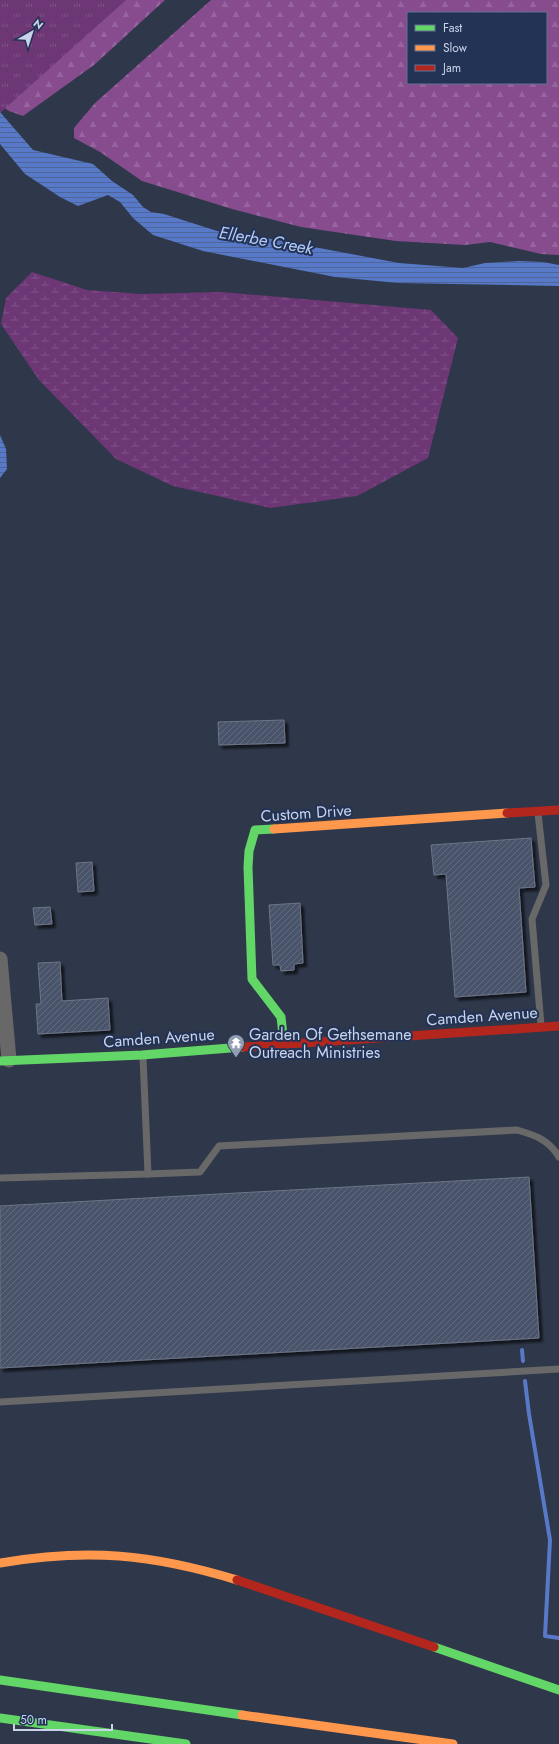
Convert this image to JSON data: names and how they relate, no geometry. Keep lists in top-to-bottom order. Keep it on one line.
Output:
{"streets":{"main road":["Custom Drive","Camden Avenue"]},"crossings":[["Custom Drive","Camden Avenue"]],"water":["Ellerbe Creek"],"places":{"temple":["Garden Of Gethsemane Outreach Ministries"]},"legend":["Fast","Slow","Jam"],"scale_bar":"50 m","north":"top right"}
